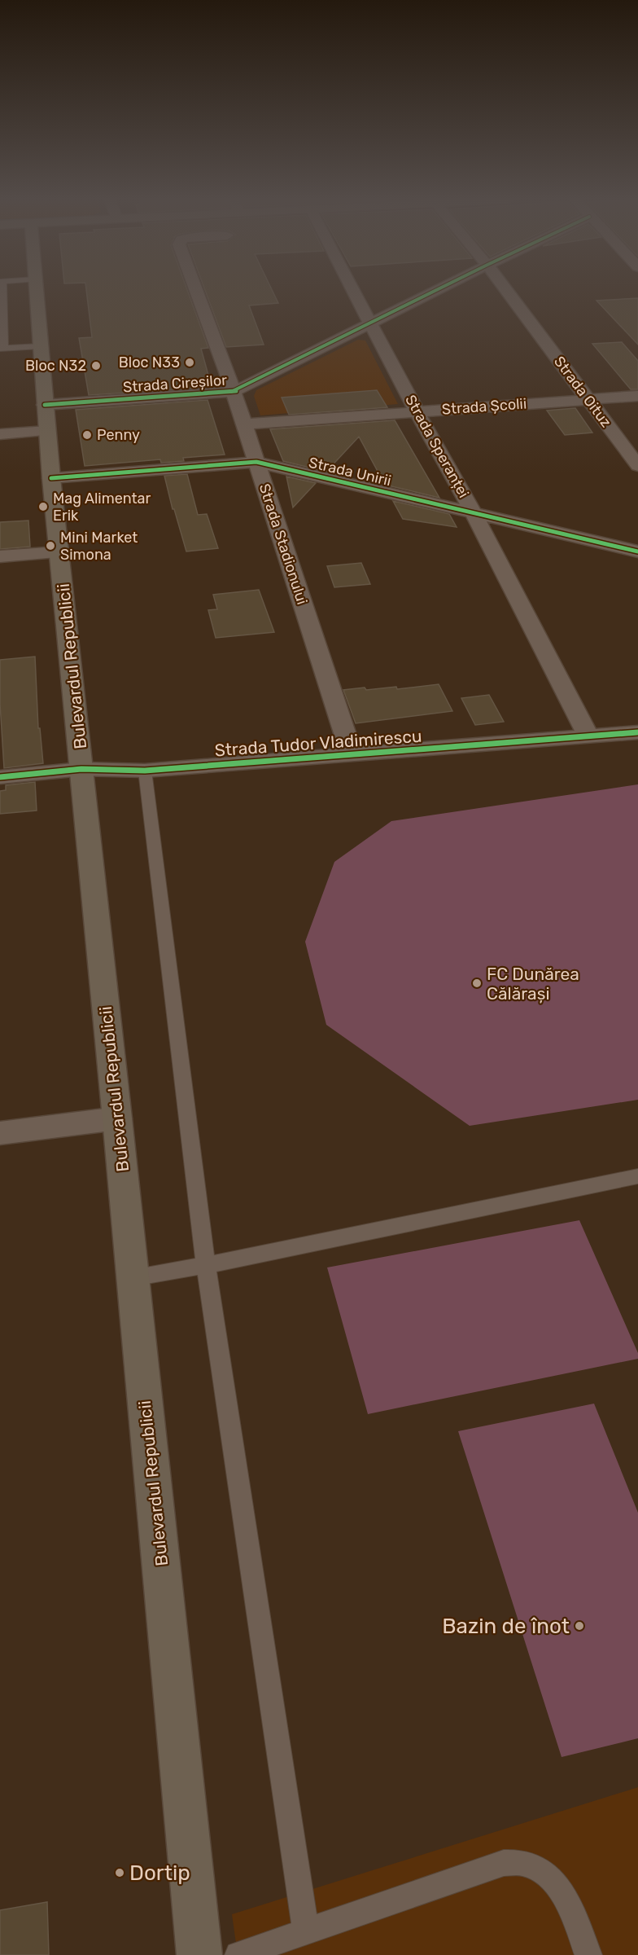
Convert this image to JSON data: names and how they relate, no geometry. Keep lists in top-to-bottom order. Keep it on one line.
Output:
{"streets":{"main road":["Bulevardul Republicii"],"street":["Strada Cireșilor","Strada Oituz","Strada Școlii","Strada Speranței","Strada Unirii","Strada Stadionului","Strada Tudor Vladimirescu"]},"crossings":[["Strada Cireșilor","Strada Speranței"],["Strada Cireșilor","Strada Stadionului"],["Strada Cireșilor","Bulevardul Republicii"],["Strada Oituz","Strada Școlii"],["Strada Școlii","Strada Speranței"],["Strada Școlii","Strada Stadionului"],["Strada Speranței","Strada Unirii"],["Strada Speranței","Strada Tudor Vladimirescu"],["Strada Unirii","Strada Stadionului"],["Strada Unirii","Bulevardul Republicii"],["Strada Stadionului","Strada Tudor Vladimirescu"],["Bulevardul Republicii","Strada Tudor Vladimirescu"]],"places":["Bloc N33","Bloc N32","Penny","Mag Alimentar Erik","Mini Market Simona","FC Dunărea Călărași","Bazin de înot","Dortip"]}
